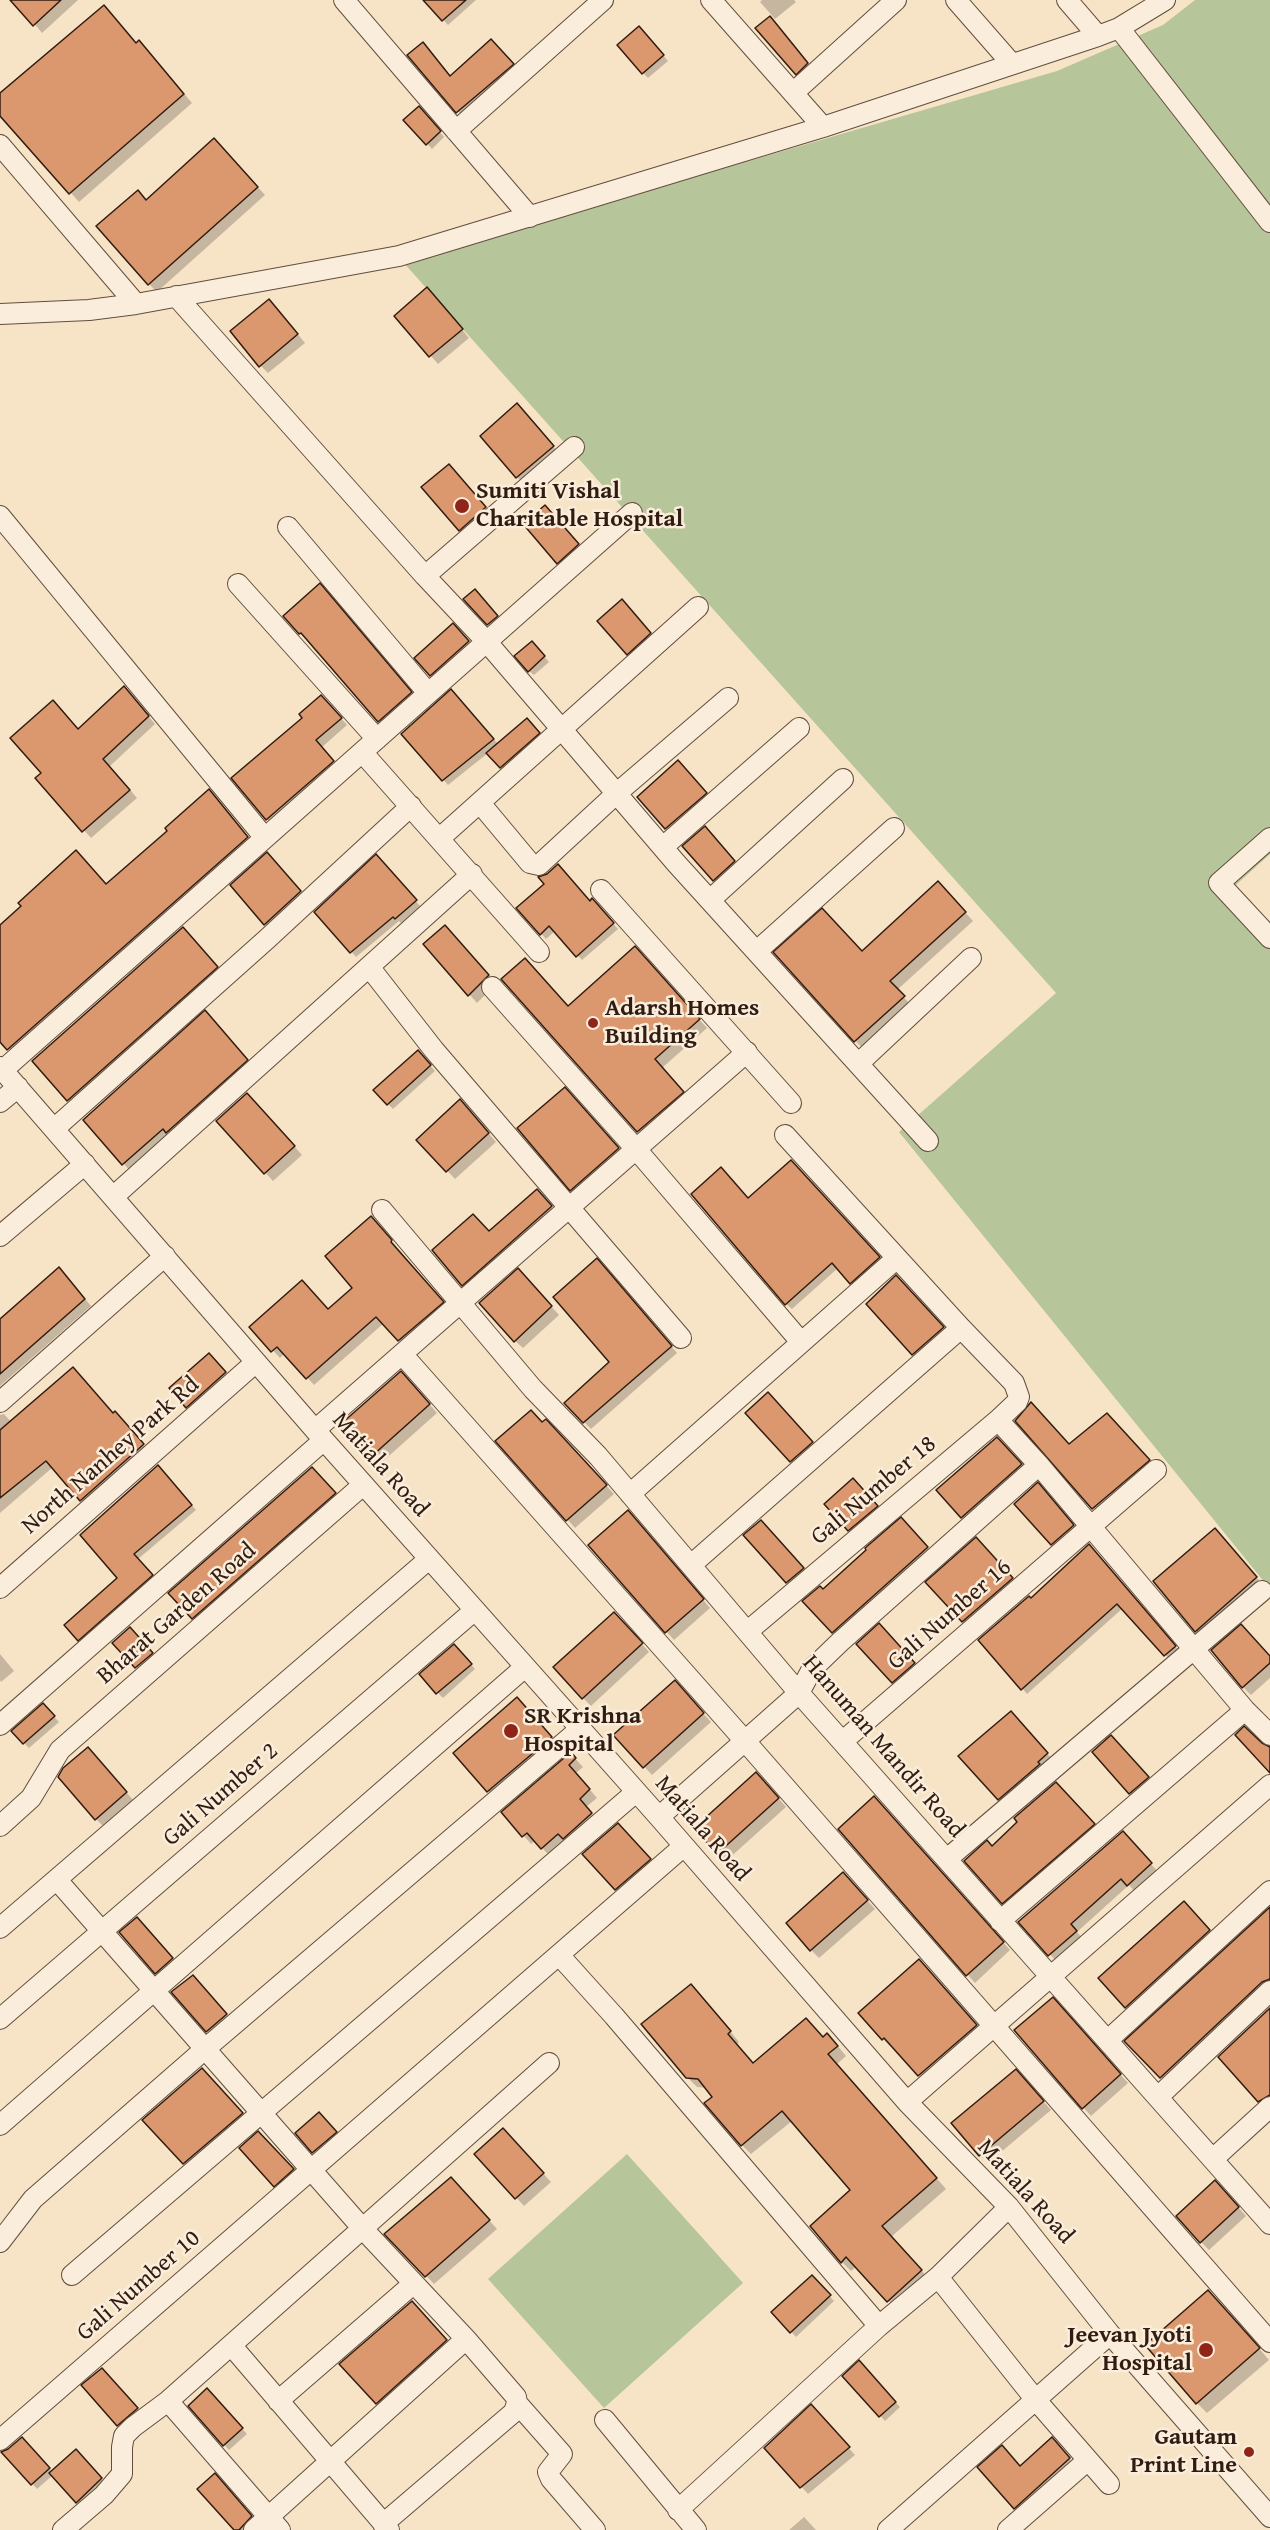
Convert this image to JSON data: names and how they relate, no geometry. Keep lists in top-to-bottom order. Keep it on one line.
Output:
{"streets":{"street":["North Nanhey Park Rd","Matiala Road","Gali Number 18","Bharat Garden Road","Gali Number 16","Hanuman Mandir Road","Gali Number 2","Gali Number 10"]},"crossings":[["North Nanhey Park Rd","Matiala Road"],["Matiala Road","Bharat Garden Road"],["Matiala Road","Gali Number 2"],["Matiala Road","Gali Number 10"],["Gali Number 18","Hanuman Mandir Road"],["Gali Number 16","Hanuman Mandir Road"]],"places":["Sumiti Vishal Charitable Hospital","Adarsh Homes Building","SR Krishna Hospital","Jeevan Jyoti Hospital","Gautam Print Line"]}
